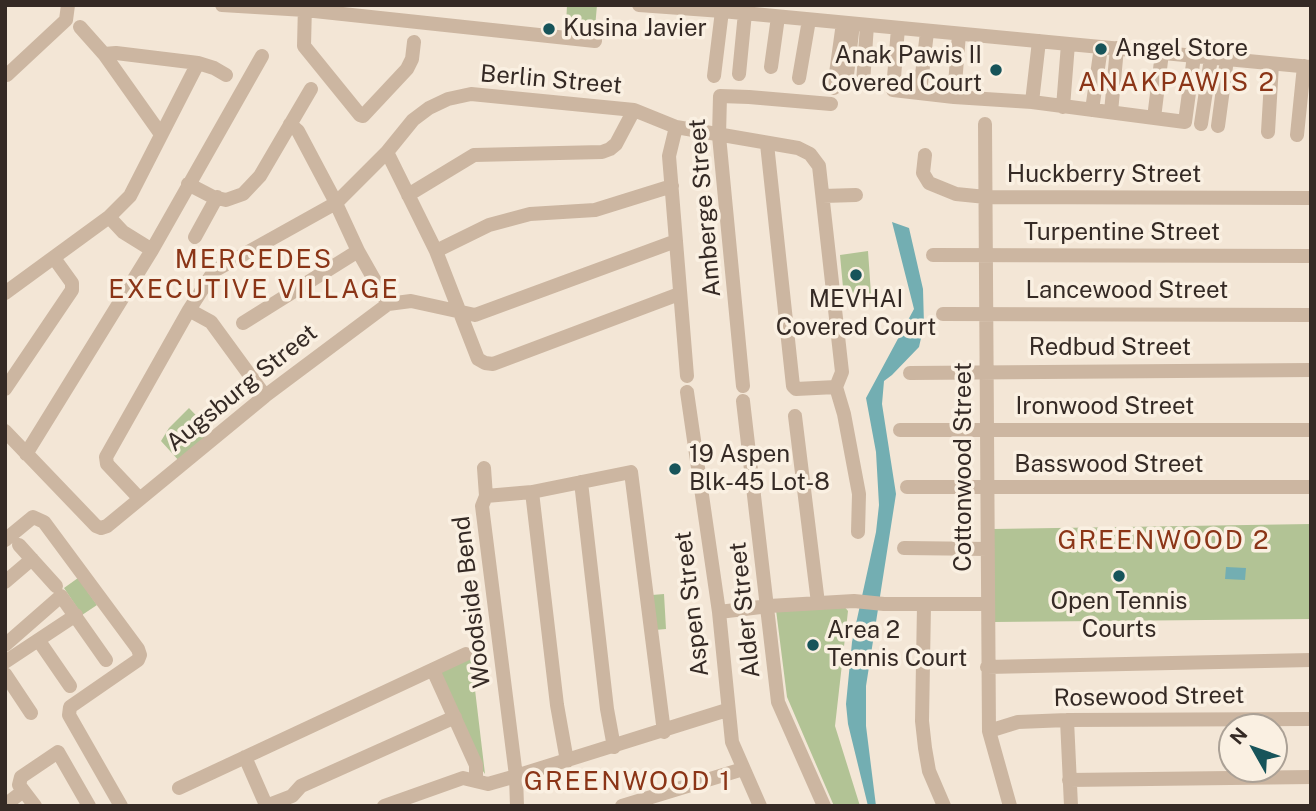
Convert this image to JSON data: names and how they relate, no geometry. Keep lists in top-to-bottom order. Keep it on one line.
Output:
{"streets":{"street":["Berlin Street","Huckberry Street","Amberge Street","Turpentine Street","Lancewood Street","Redbud Street","Augsburg Street","Ironwood Street","Basswood Street","Cottonwood Street","Woodside Bend","Aspen Street","Alder Street","Rosewood Street"]},"crossings":[["Berlin Street","Amberge Street"],["Berlin Street","Augsburg Street"],["Huckberry Street","Cottonwood Street"],["Amberge Street","Alder Street"],["Turpentine Street","Cottonwood Street"],["Lancewood Street","Cottonwood Street"],["Redbud Street","Cottonwood Street"],["Ironwood Street","Cottonwood Street"],["Basswood Street","Cottonwood Street"],["Cottonwood Street","Rosewood Street"]],"districts":["ANAKPAWIS 2","MERCEDES EXECUTIVE VILLAGE","GREENWOOD 2","GREENWOOD 1"],"places":["Kusina Javier","Angel Store","Anak Pawis II Covered Court","MEVHAI Covered Court","19 Aspen Blk-45 Lot-8","Open Tennis Courts","Area 2 Tennis Court"],"north":"top left"}
